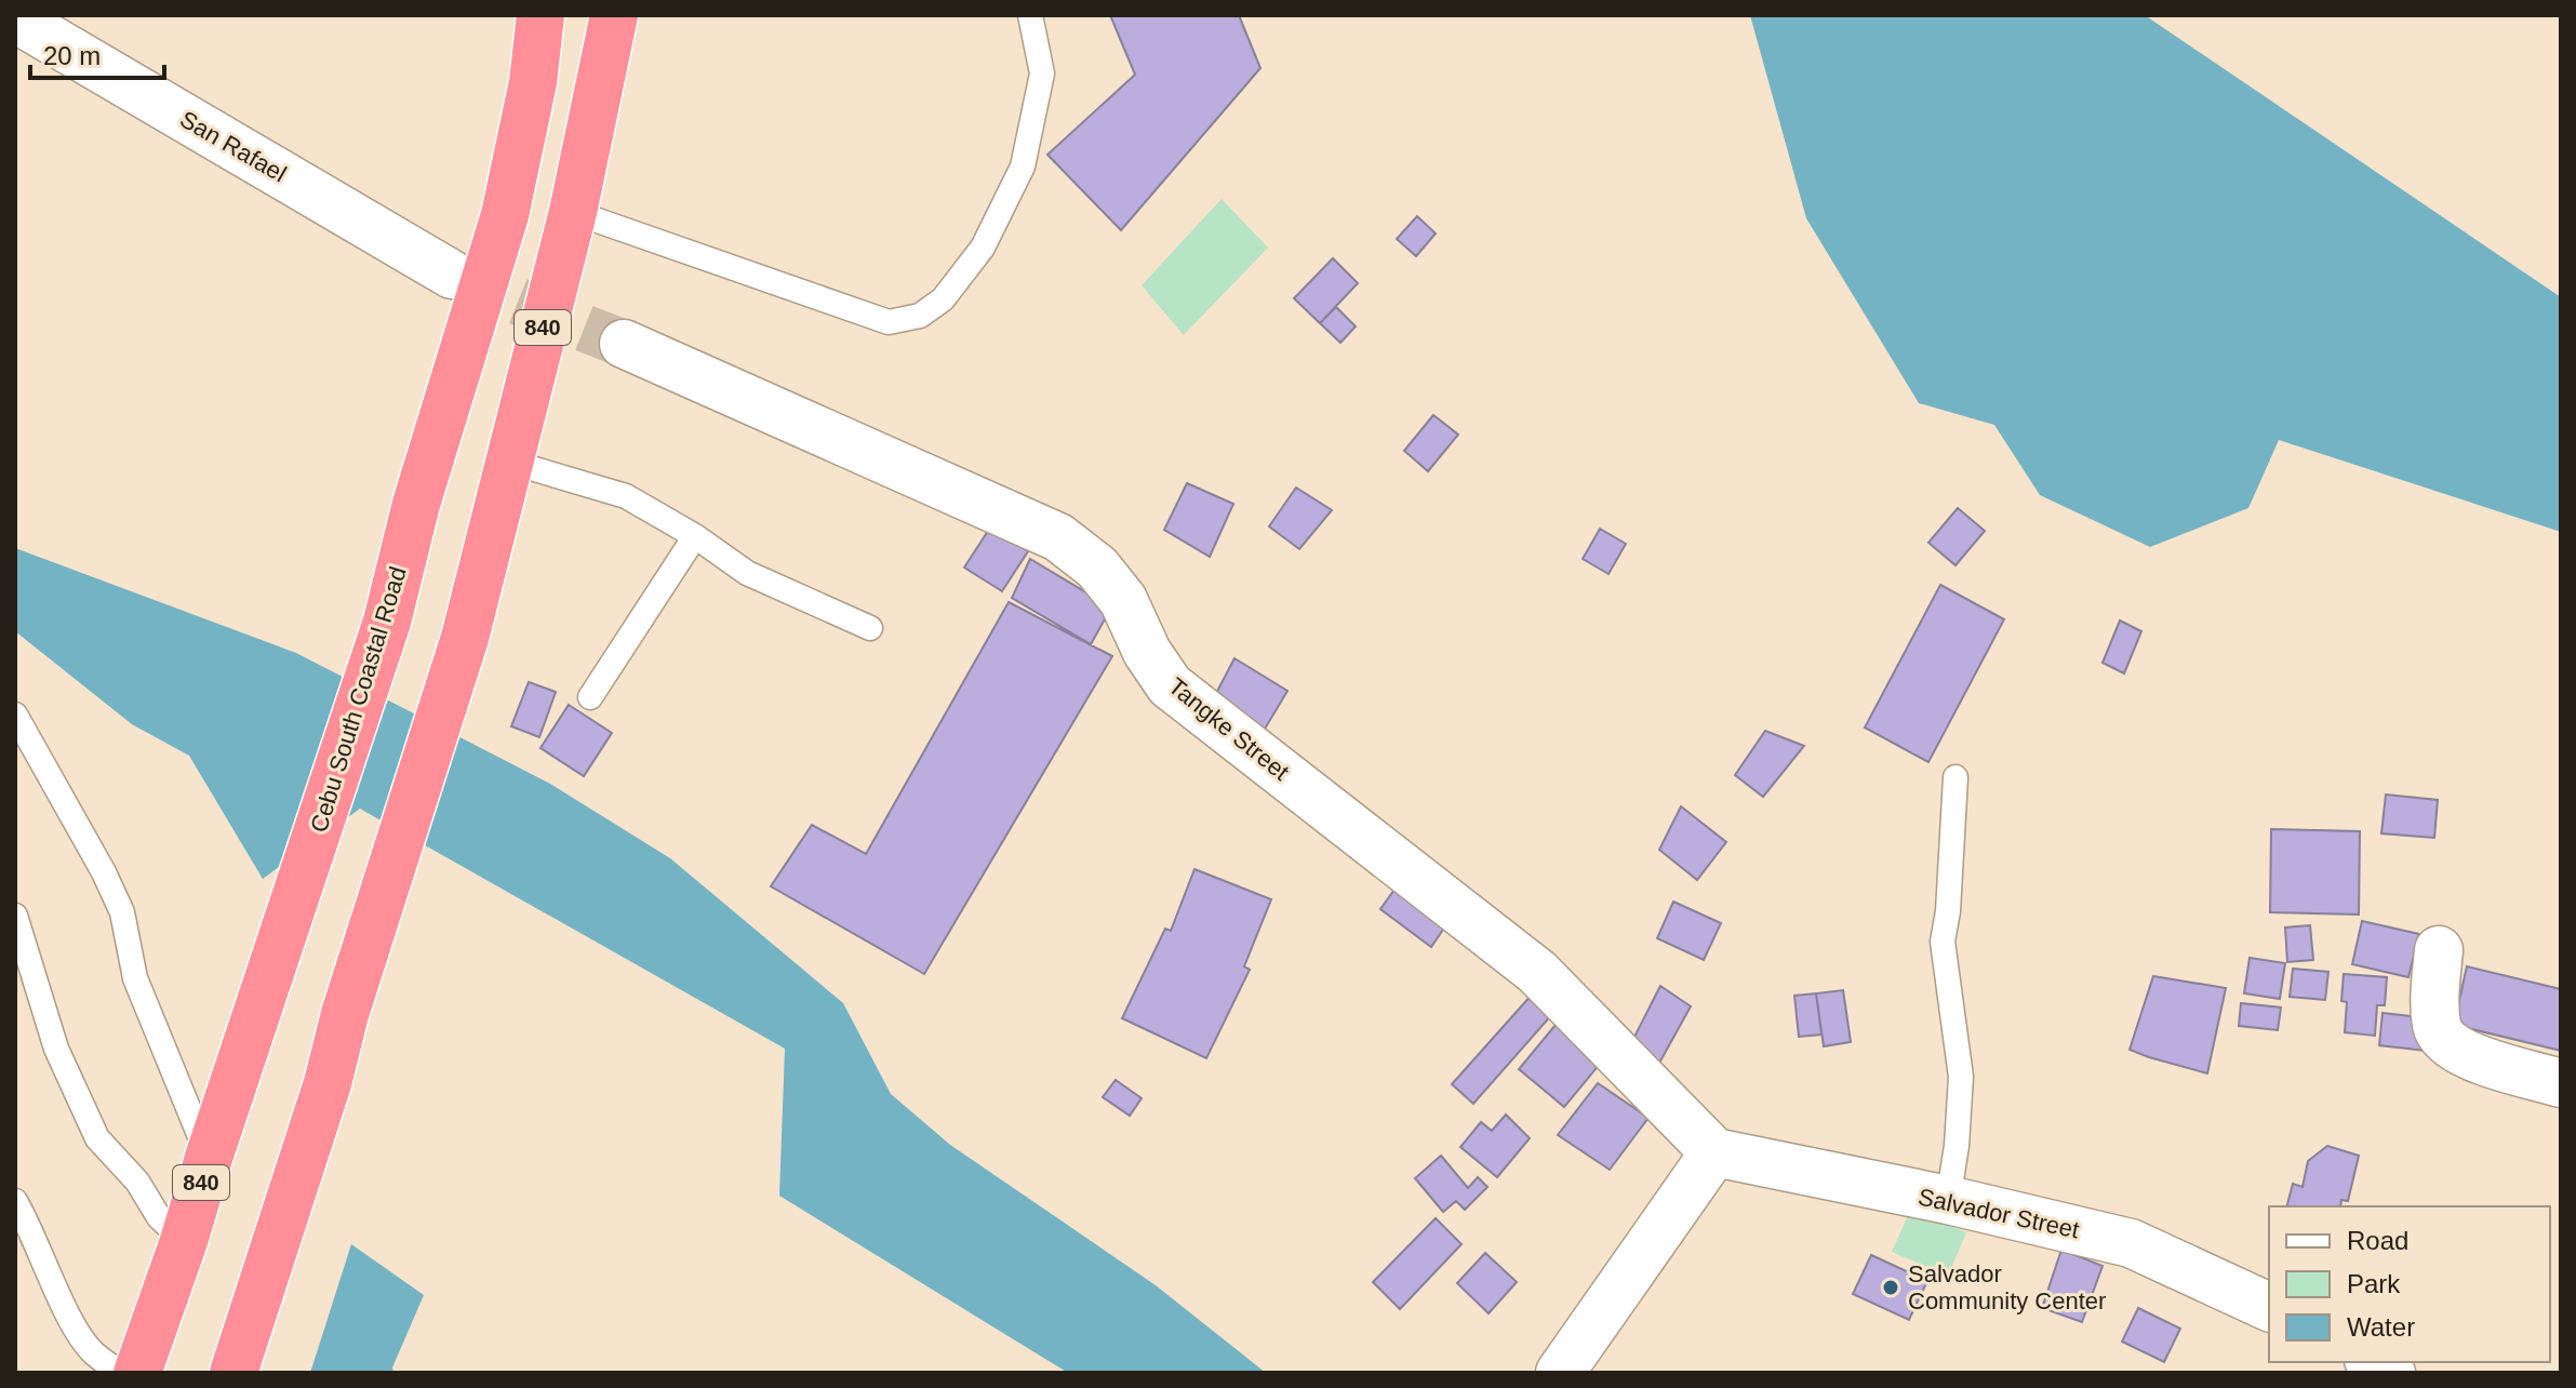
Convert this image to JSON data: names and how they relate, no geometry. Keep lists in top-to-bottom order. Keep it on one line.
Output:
{"streets":{"highway":["840","Cebu South Coastal Road"],"street":["San Rafael","Tangke Street","Salvador Street"]},"crossings":[["Tangke Street","Salvador Street"]],"places":["Salvador Community Center"],"legend":["Road","Park","Water"],"scale_bar":"20 m"}
